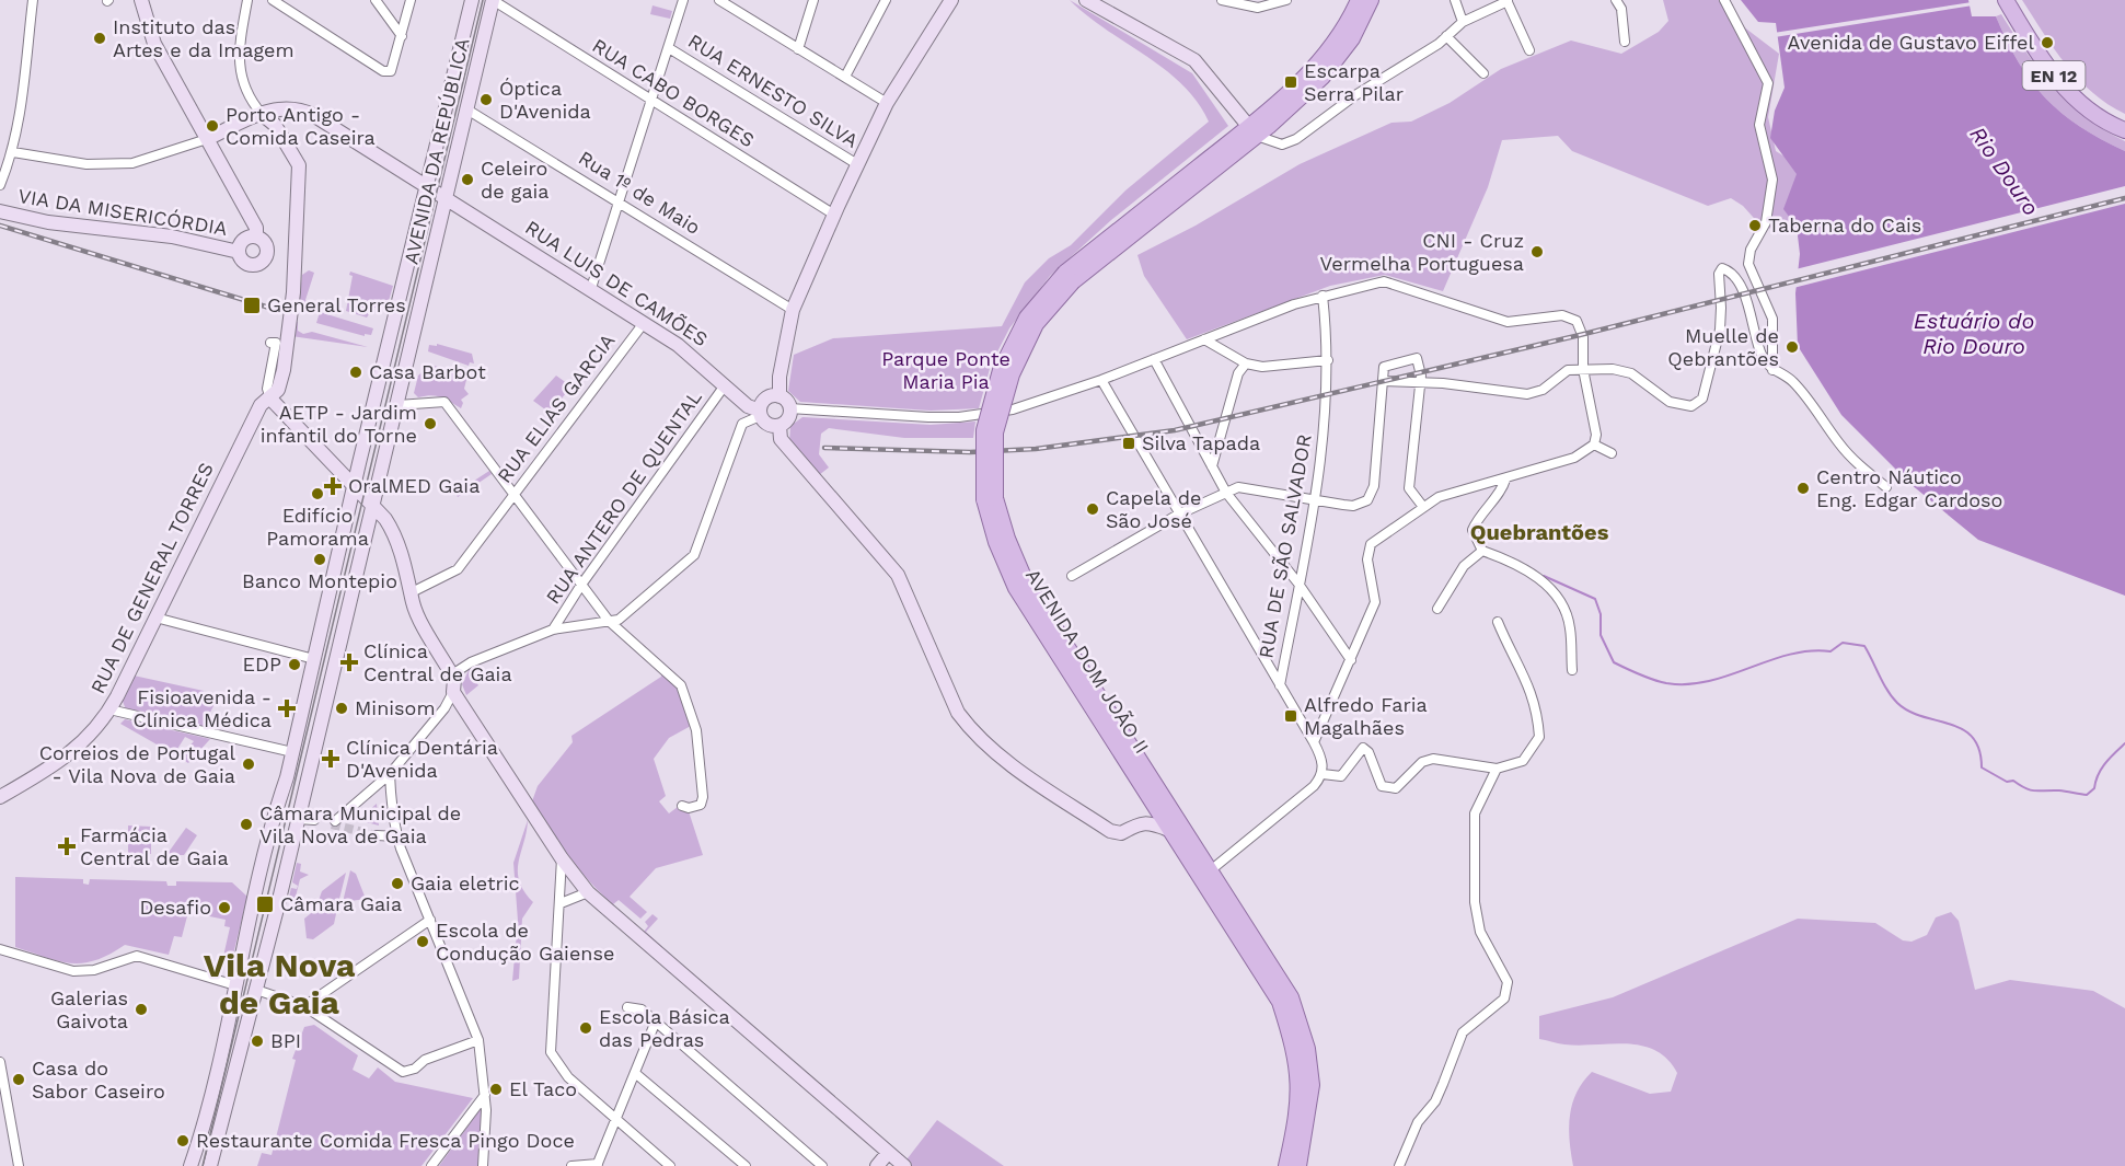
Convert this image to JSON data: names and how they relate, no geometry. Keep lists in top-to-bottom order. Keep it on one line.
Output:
{"streets":{"main road":["EN 12","AVENIDA DOM JOÃO II"],"street":["RUA ERNESTO SILVA","RUA CABO BORGES","AVENIDA DA REPÚBLICA","Rua 1º de Maio","VIA DA MISERICÓRDIA","RUA LUIS DE CAMÕES","RUA ELIAS GARCIA","RUA ANTERO DE QUENTAL","RUA DE SÃO SALVADOR","RUA DE GENERAL TORRES"]},"crossings":[["RUA CABO BORGES","AVENIDA DA REPÚBLICA"],["AVENIDA DA REPÚBLICA","Rua 1º de Maio"],["AVENIDA DA REPÚBLICA","RUA LUIS DE CAMÕES"],["RUA LUIS DE CAMÕES","RUA ELIAS GARCIA"],["RUA LUIS DE CAMÕES","RUA ANTERO DE QUENTAL"],["RUA LUIS DE CAMÕES","RUA DE GENERAL TORRES"]],"districts":["Quebrantões","Vila Nova de Gaia"],"water":["Rio Douro","Estuário do Rio Douro"],"parks":["Parque Ponte Maria Pia"],"places":{"other":["Instituto das Artes e da Imagem","Avenida de Gustavo Eiffel","Óptica D'Avenida","Porto Antigo - Comida Caseira","Celeiro de gaia","Taberna do Cais","CNI - Cruz Vermelha Portuguesa","Muelle de Qebrantões","Casa Barbot","AETP - Jardim infantil do Torne","Centro Náutico Eng. Edgar Cardoso","Edifício Pamorama","Capela de São José","Banco Montepio","EDP","Minisom","Correios de Portugal - Vila Nova de Gaia","Câmara Municipal de Vila Nova de Gaia","Gaia eletric","Desafio","Escola de Condução Gaiense","Galerias Gaivota","Escola Básica das Pedras","BPI","Casa do Sabor Caseiro","El Taco","Restaurante Comida Fresca Pingo Doce"],"transit":["Escarpa Serra Pilar","General Torres","Silva Tapada","Alfredo Faria Magalhães","Câmara Gaia"],"health":["OralMED Gaia","Clínica Central de Gaia","Fisioavenida - Clínica Médica","Clínica Dentária D'Avenida","Farmácia Central de Gaia"]}}
